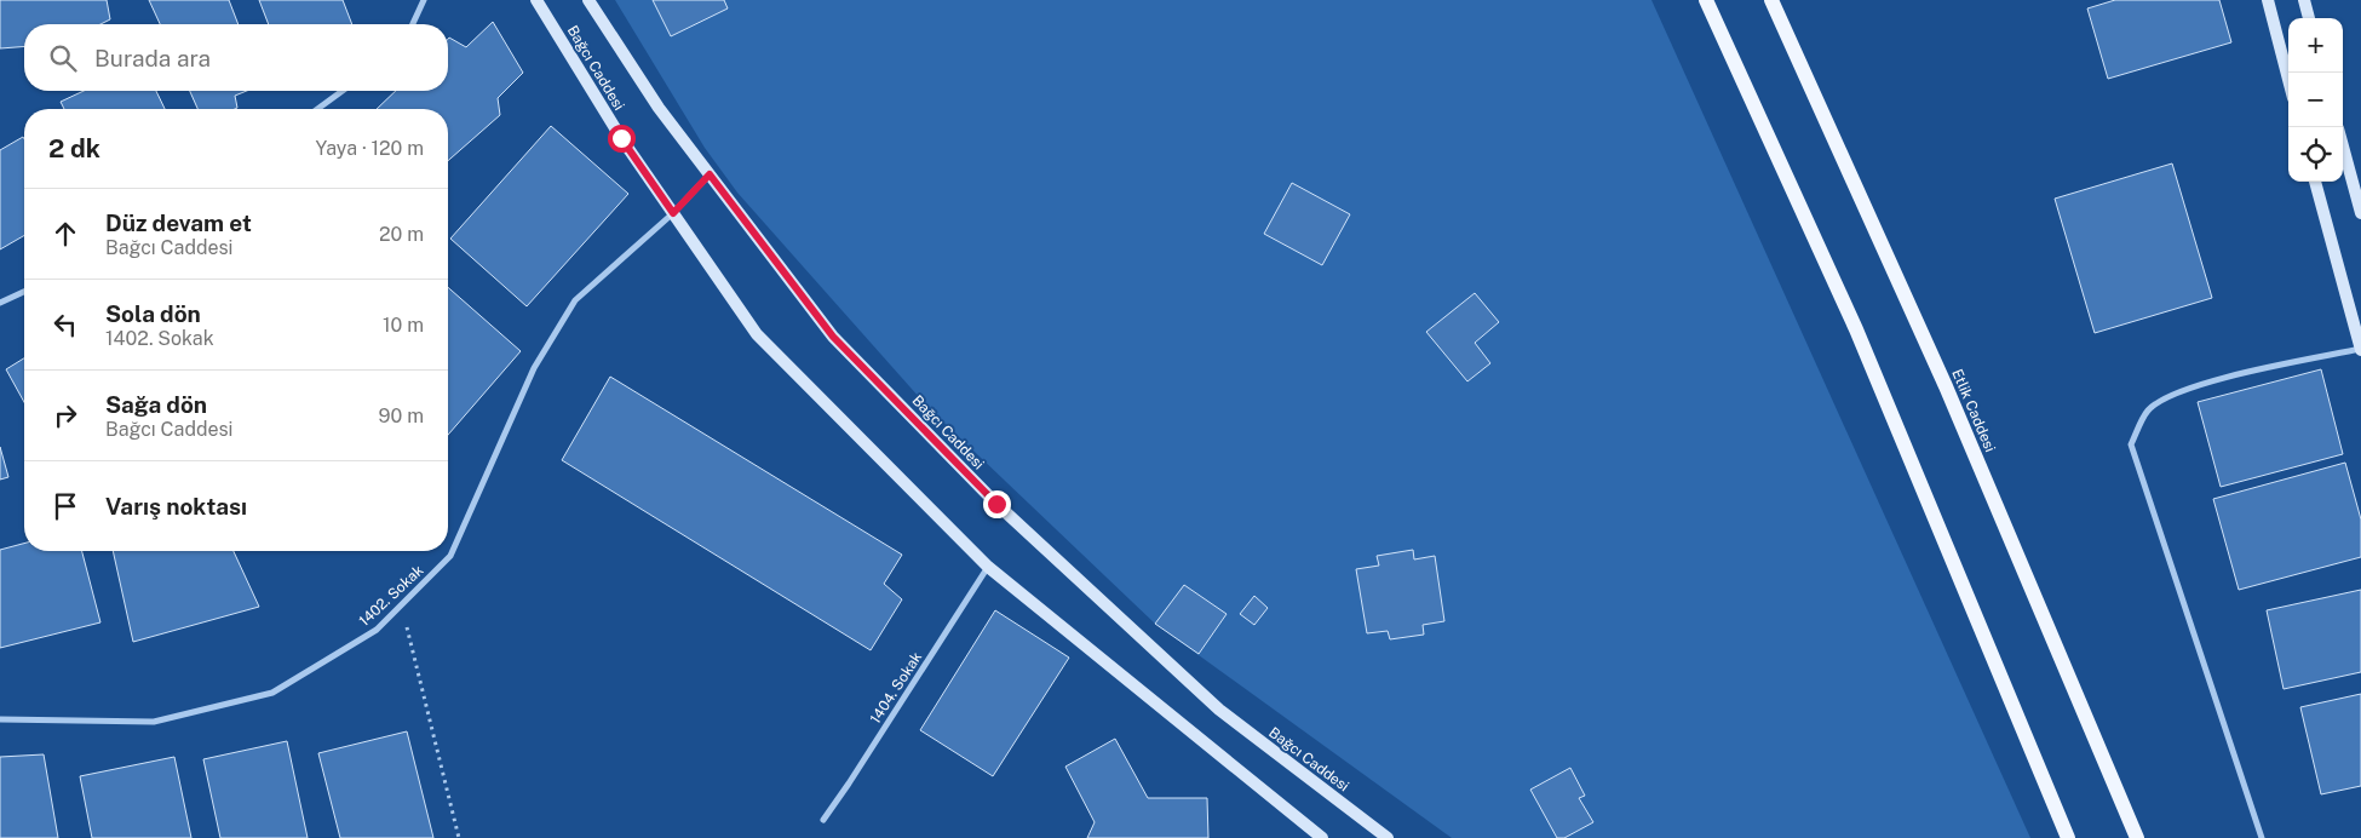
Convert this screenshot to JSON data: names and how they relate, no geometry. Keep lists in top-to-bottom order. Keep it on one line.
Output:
{"streets":{"main road":["Bağcı Caddesi","Etlik Caddesi"],"street":["1402. Sokak","1404. Sokak"]},"crossings":[["Bağcı Caddesi","1402. Sokak"],["Bağcı Caddesi","1404. Sokak"]],"page":{"map_buttons":["+","−"],"search":"Burada ara","heading":["2 dk","Yaya · 120 m"],"list":[["Düz devam et","Bağcı Caddesi","20 m"],["Sola dön","1402. Sokak","10 m"],["Sağa dön","Bağcı Caddesi","90 m"],"Varış noktası"]}}
